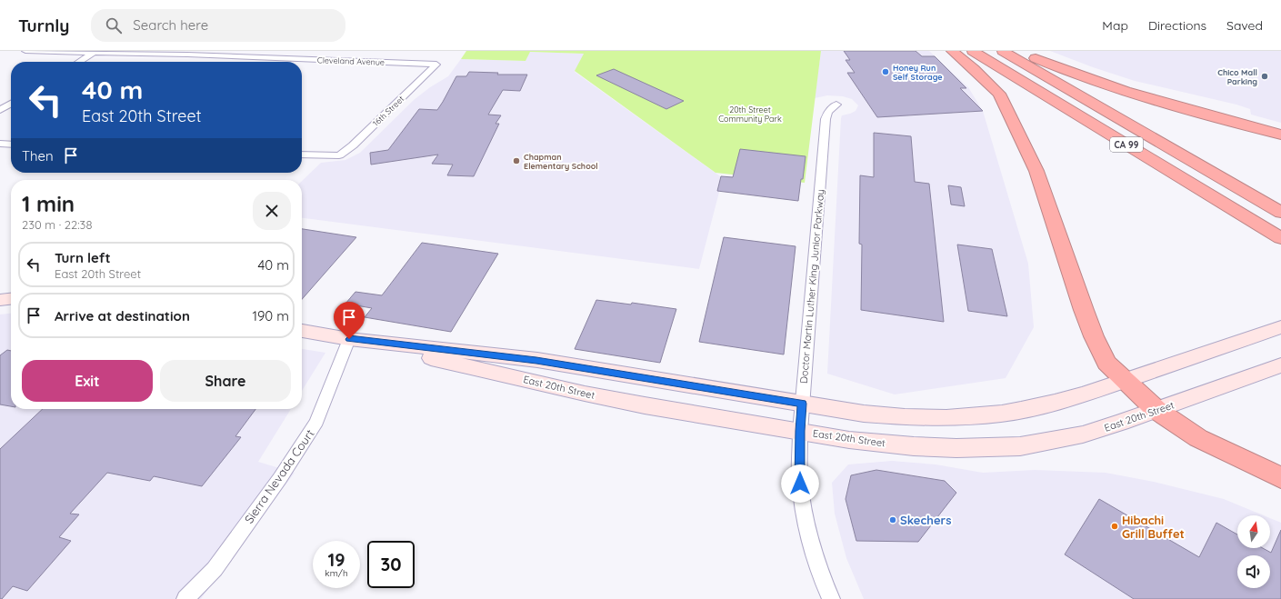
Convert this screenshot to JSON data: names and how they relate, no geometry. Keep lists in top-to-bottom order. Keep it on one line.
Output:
{"streets":{"highway":["CA 99"],"street":["Cleveland Avenue","16th Street","Doctor Martin Luther King Junior Parkway","East 20th Street","Sierra Nevada Court"]},"crossings":[["Cleveland Avenue","16th Street"],["Doctor Martin Luther King Junior Parkway","East 20th Street"],["East 20th Street","Sierra Nevada Court"]],"parks":["20th Street Community Park"],"places":["Honey Run Self Storage","Chico Mall Parking","Chapman Elementary School","Skechers","Hibachi Grill Buffet"],"north":"top","page":{"header":"Turnly","search":"Search here","nav":["Map","Directions","Saved"],"turn":["40 m","East 20th Street"],"then":"Then","heading":["1 min","230 m · 22:38"],"list":[{"name":"Turn left","note":"East 20th Street","value":"40 m"},{"name":"Arrive at destination","value":"190 m"}],"buttons":["Exit","Share"],"speed":"19 km/h","limit":"30"}}
